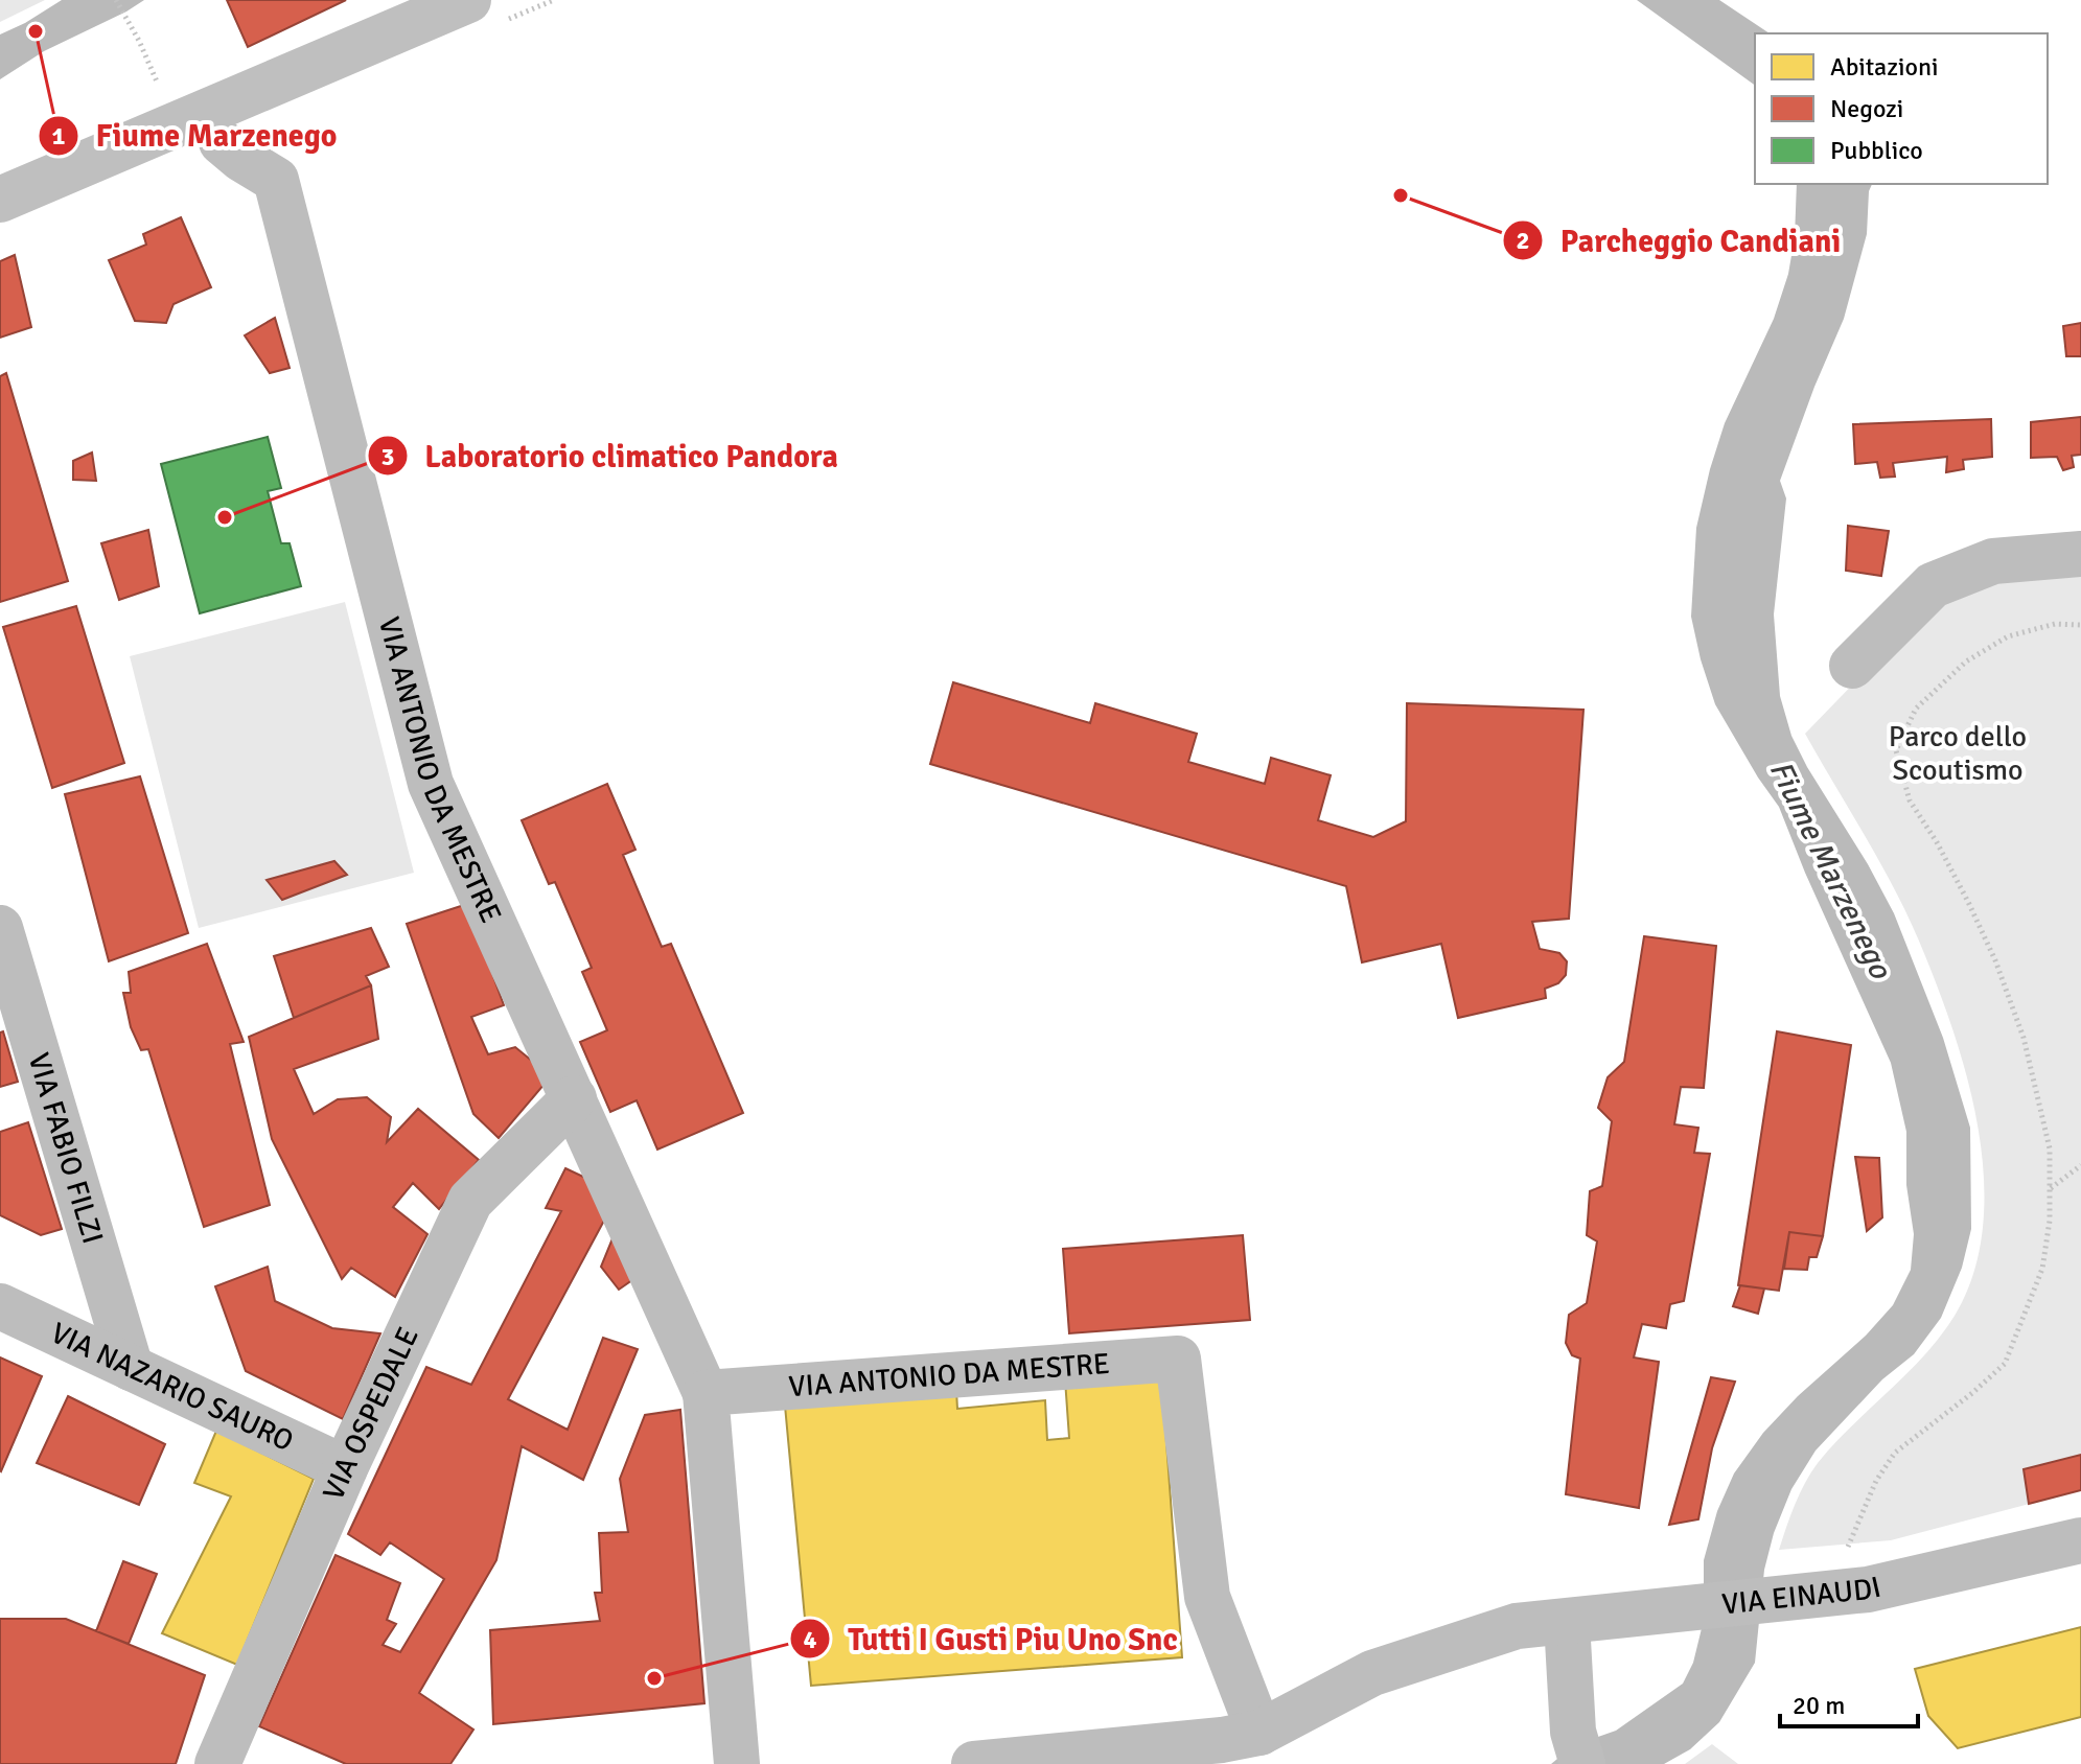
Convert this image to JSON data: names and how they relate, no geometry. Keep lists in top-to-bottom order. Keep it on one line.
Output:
{"streets":{"street":["VIA ANTONIO DA MESTRE","VIA FABIO FILZI","VIA NAZARIO SAURO","VIA OSPEDALE","VIA EINAUDI"]},"crossings":[["VIA ANTONIO DA MESTRE","VIA OSPEDALE"],["VIA ANTONIO DA MESTRE","VIA EINAUDI"],["VIA FABIO FILZI","VIA NAZARIO SAURO"],["VIA NAZARIO SAURO","VIA OSPEDALE"]],"water":["Fiume Marzenego"],"parks":["Parco dello Scoutismo"],"places":["Fiume Marzenego","Parcheggio Candiani","Laboratorio climatico Pandora","Tutti I Gusti Piu Uno Snc"],"legend":["Abitazioni","Negozi","Pubblico"],"scale_bar":"20 m"}
